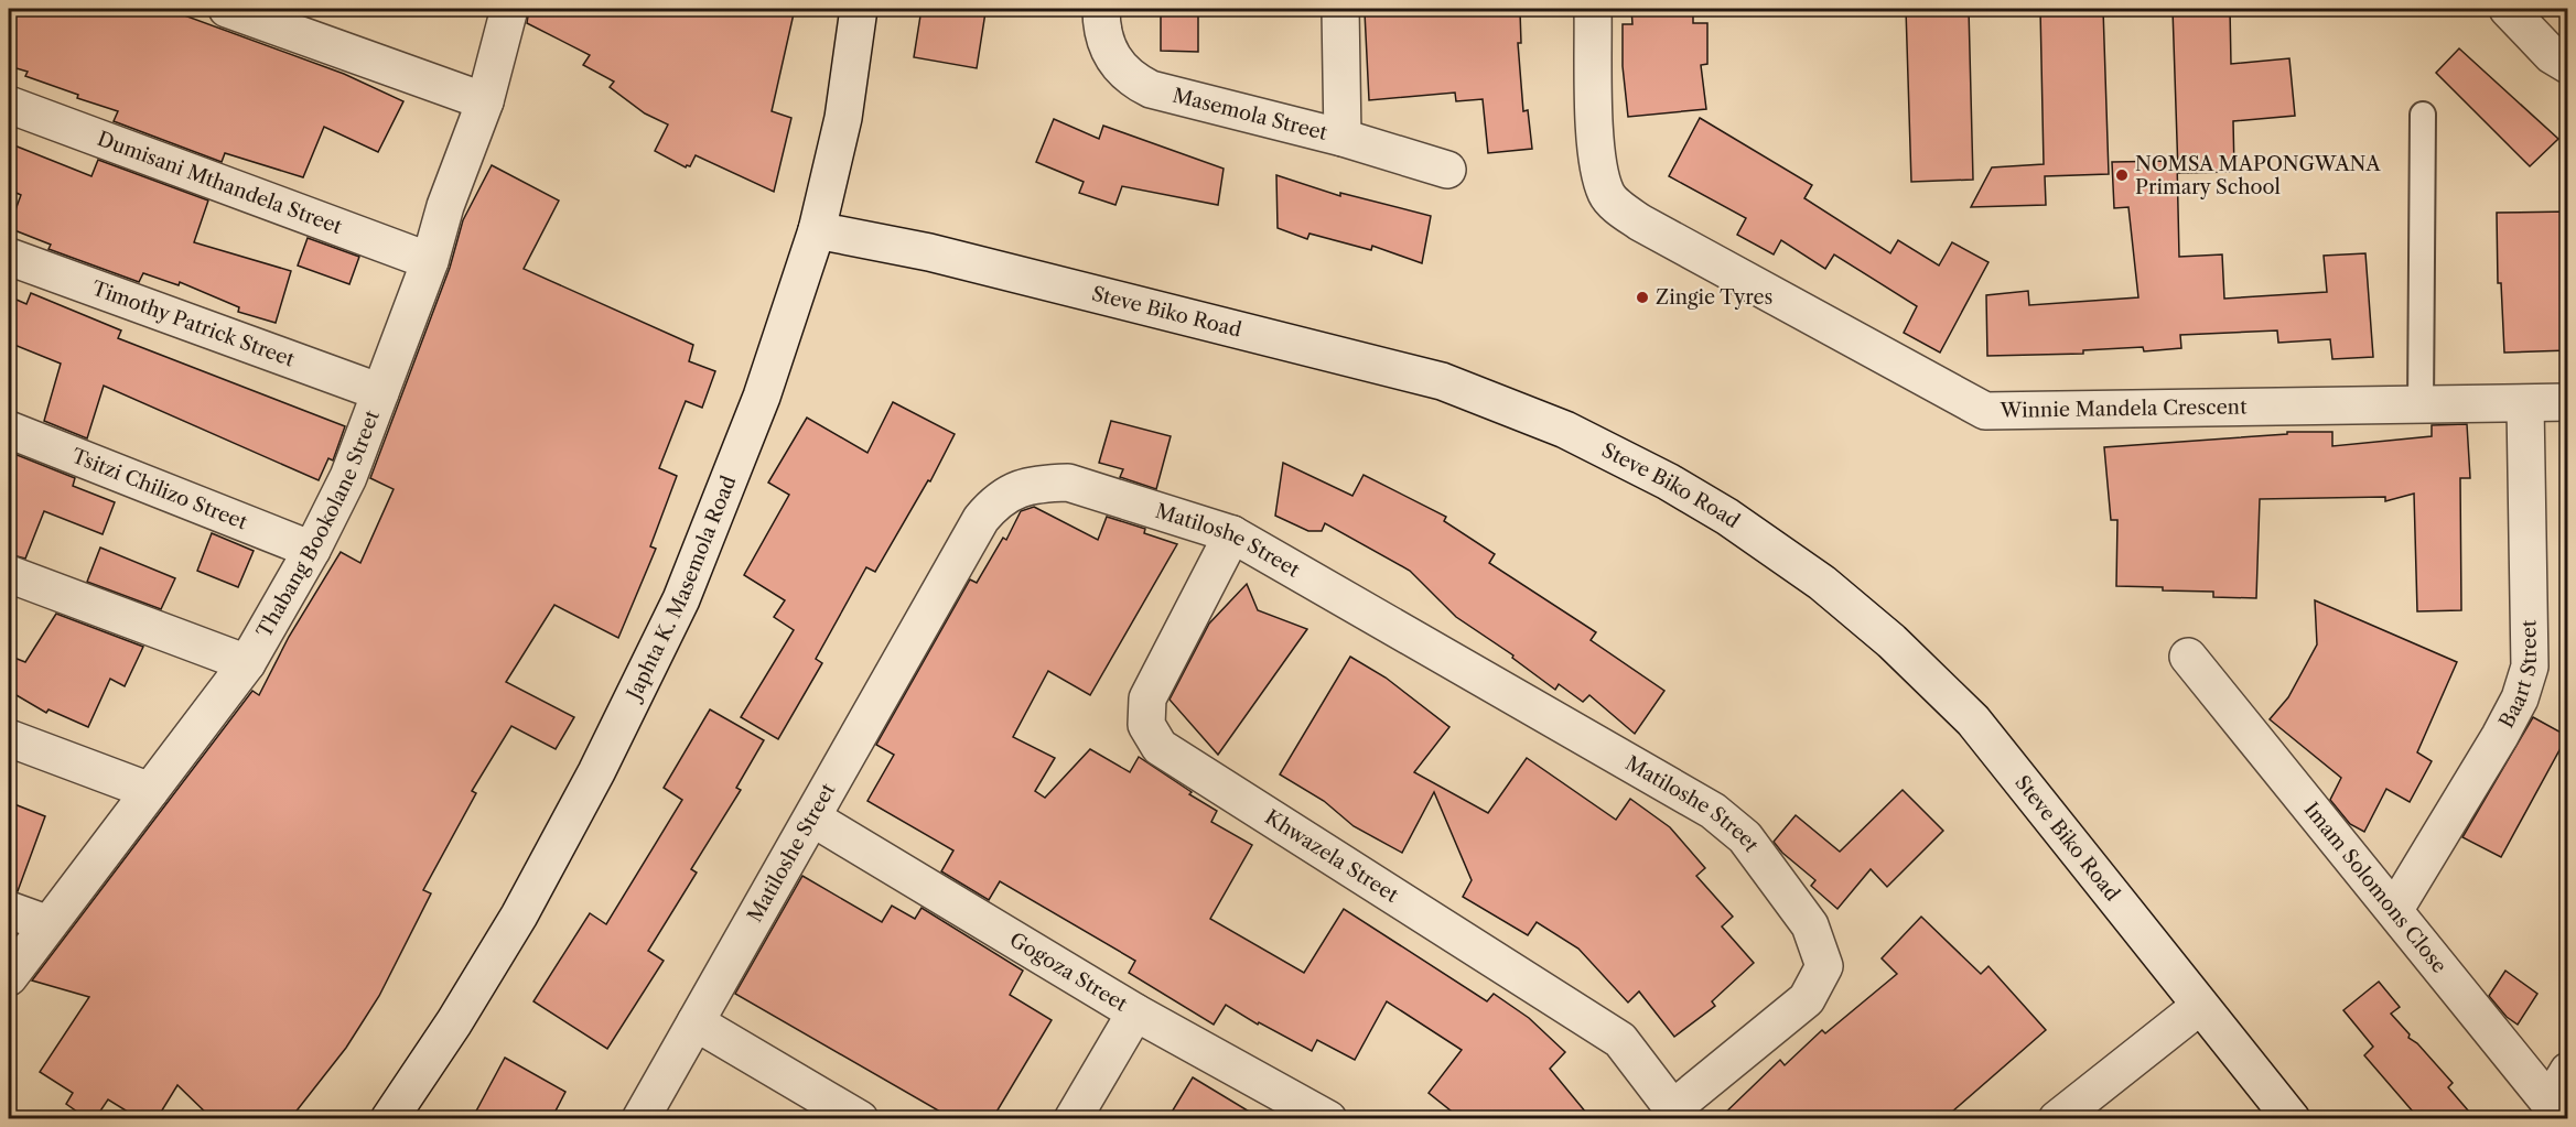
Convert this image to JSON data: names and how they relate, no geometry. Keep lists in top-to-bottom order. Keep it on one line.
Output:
{"streets":{"street":["Masemola Street","Dumisani Mthandela Street","Steve Biko Road","Timothy Patrick Street","Winnie Mandela Crescent","Tsitzi Chilizo Street","Thabang Bookolane Street","Matiloshe Street","Japhta K. Masemola Road","Baart Street","Khwazela Street","Imam Solomons Close","Gogoza Street"]},"crossings":[["Dumisani Mthandela Street","Thabang Bookolane Street"],["Steve Biko Road","Japhta K. Masemola Road"],["Timothy Patrick Street","Thabang Bookolane Street"],["Winnie Mandela Crescent","Baart Street"],["Tsitzi Chilizo Street","Thabang Bookolane Street"],["Matiloshe Street","Khwazela Street"],["Matiloshe Street","Gogoza Street"],["Baart Street","Imam Solomons Close"]],"places":["NOMSA MAPONGWANA Primary School","Zingie Tyres"]}
